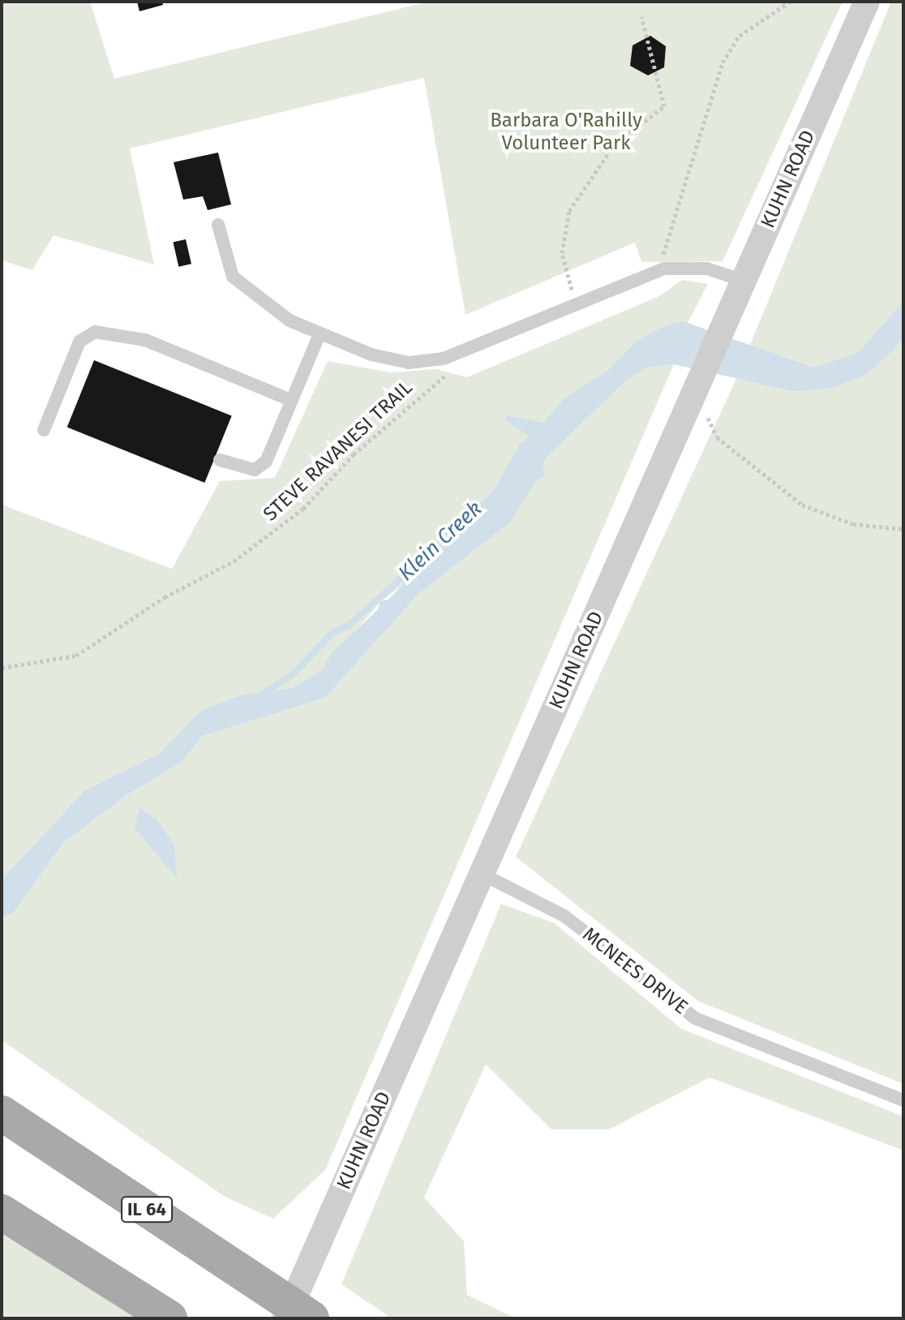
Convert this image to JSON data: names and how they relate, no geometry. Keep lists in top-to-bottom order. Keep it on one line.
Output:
{"streets":{"main road":["IL 64"],"street":["KUHN ROAD"],"lane":["MCNEES DRIVE"],"path":["STEVE RAVANESI TRAIL"]},"crossings":[["KUHN ROAD","MCNEES DRIVE"],["KUHN ROAD","IL 64"]],"water":["Klein Creek"],"parks":["Barbara O'Rahilly Volunteer Park"]}
